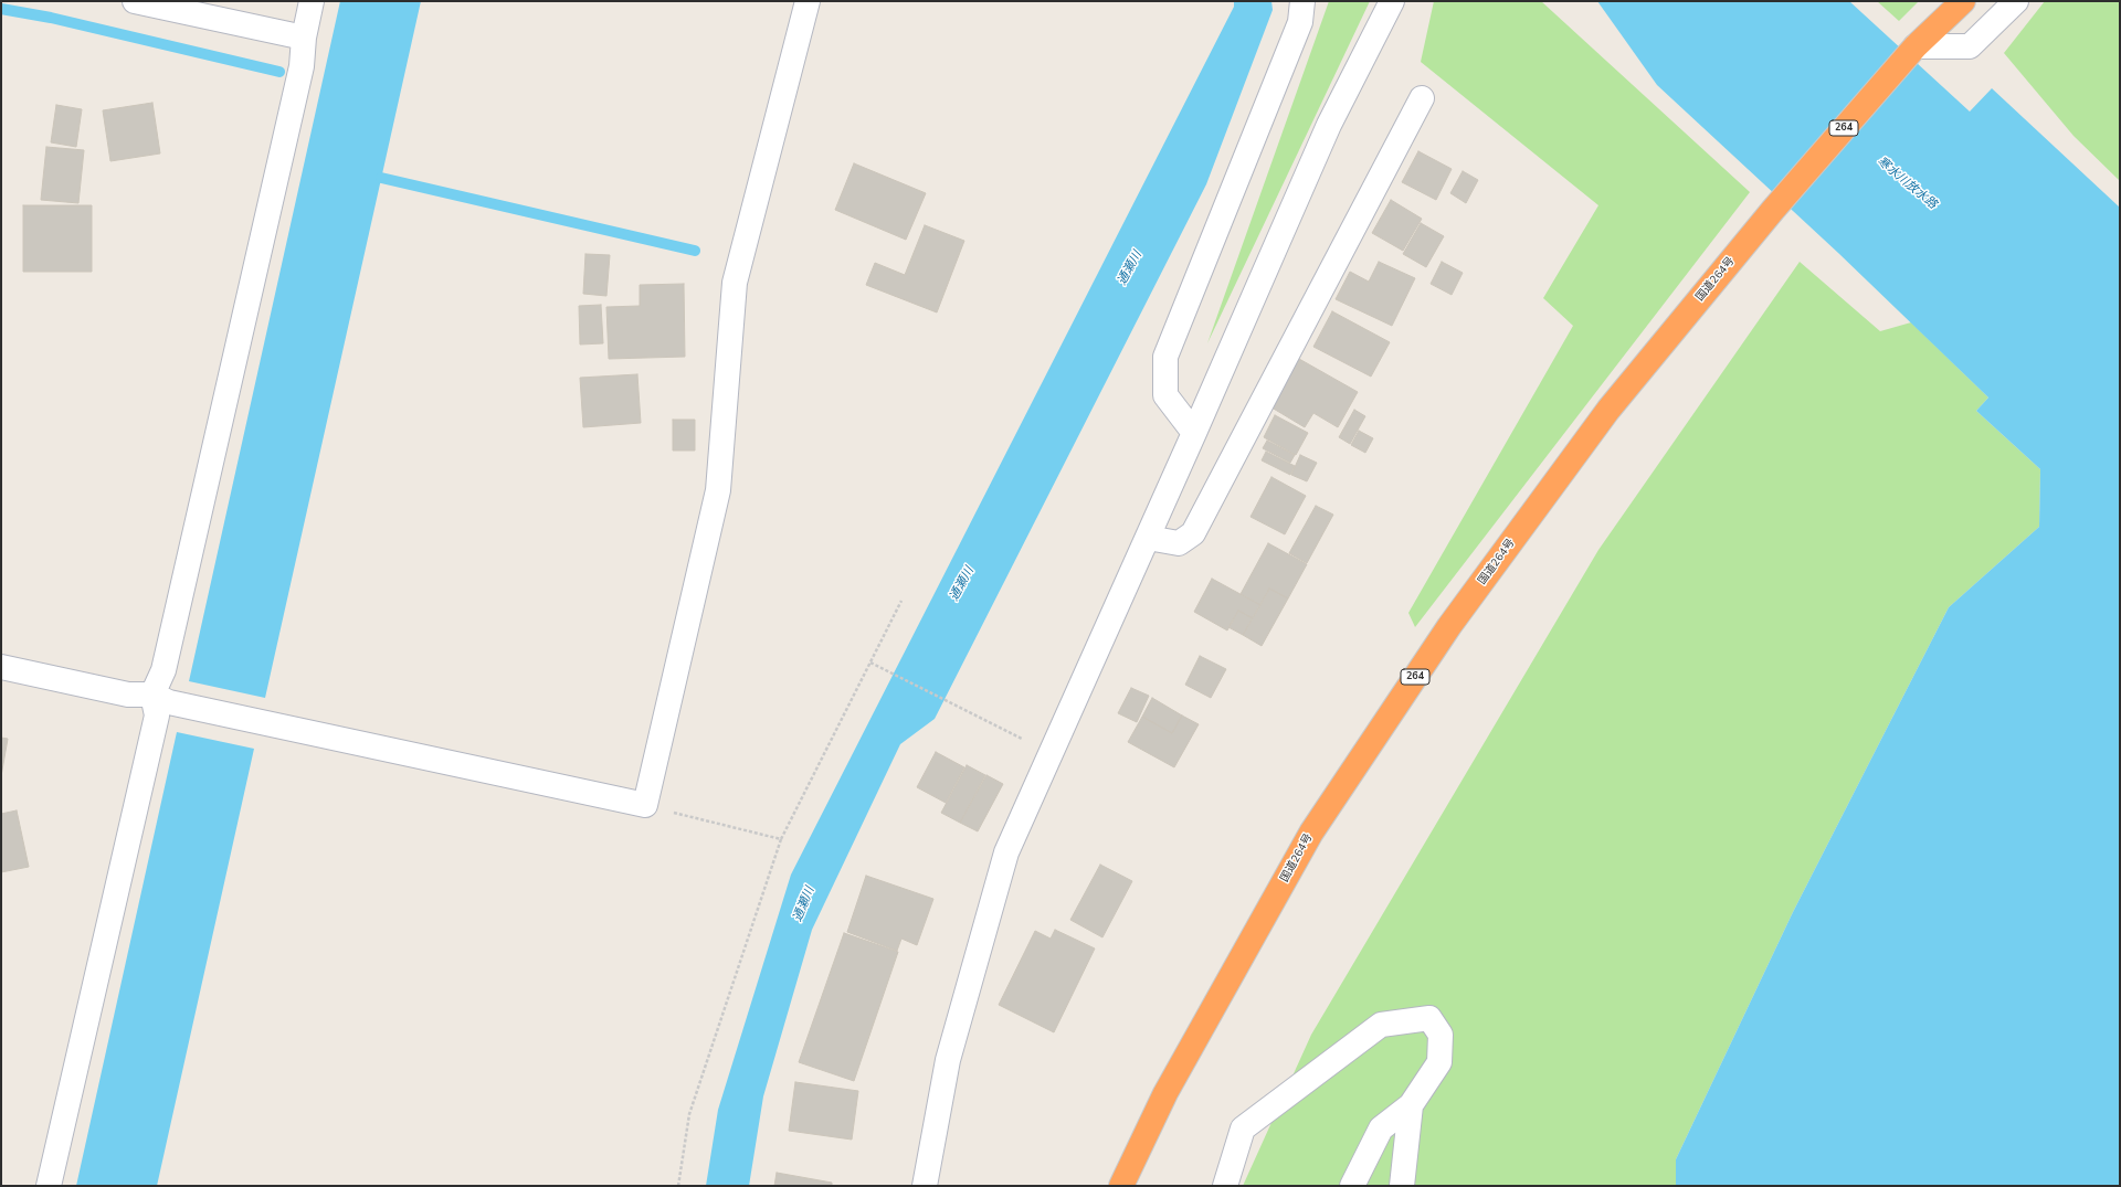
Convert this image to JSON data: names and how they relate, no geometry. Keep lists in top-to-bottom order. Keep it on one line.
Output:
{"streets":{"highway":["264","国道264号"]},"water":["寒水川放水路","通瀬川"]}
